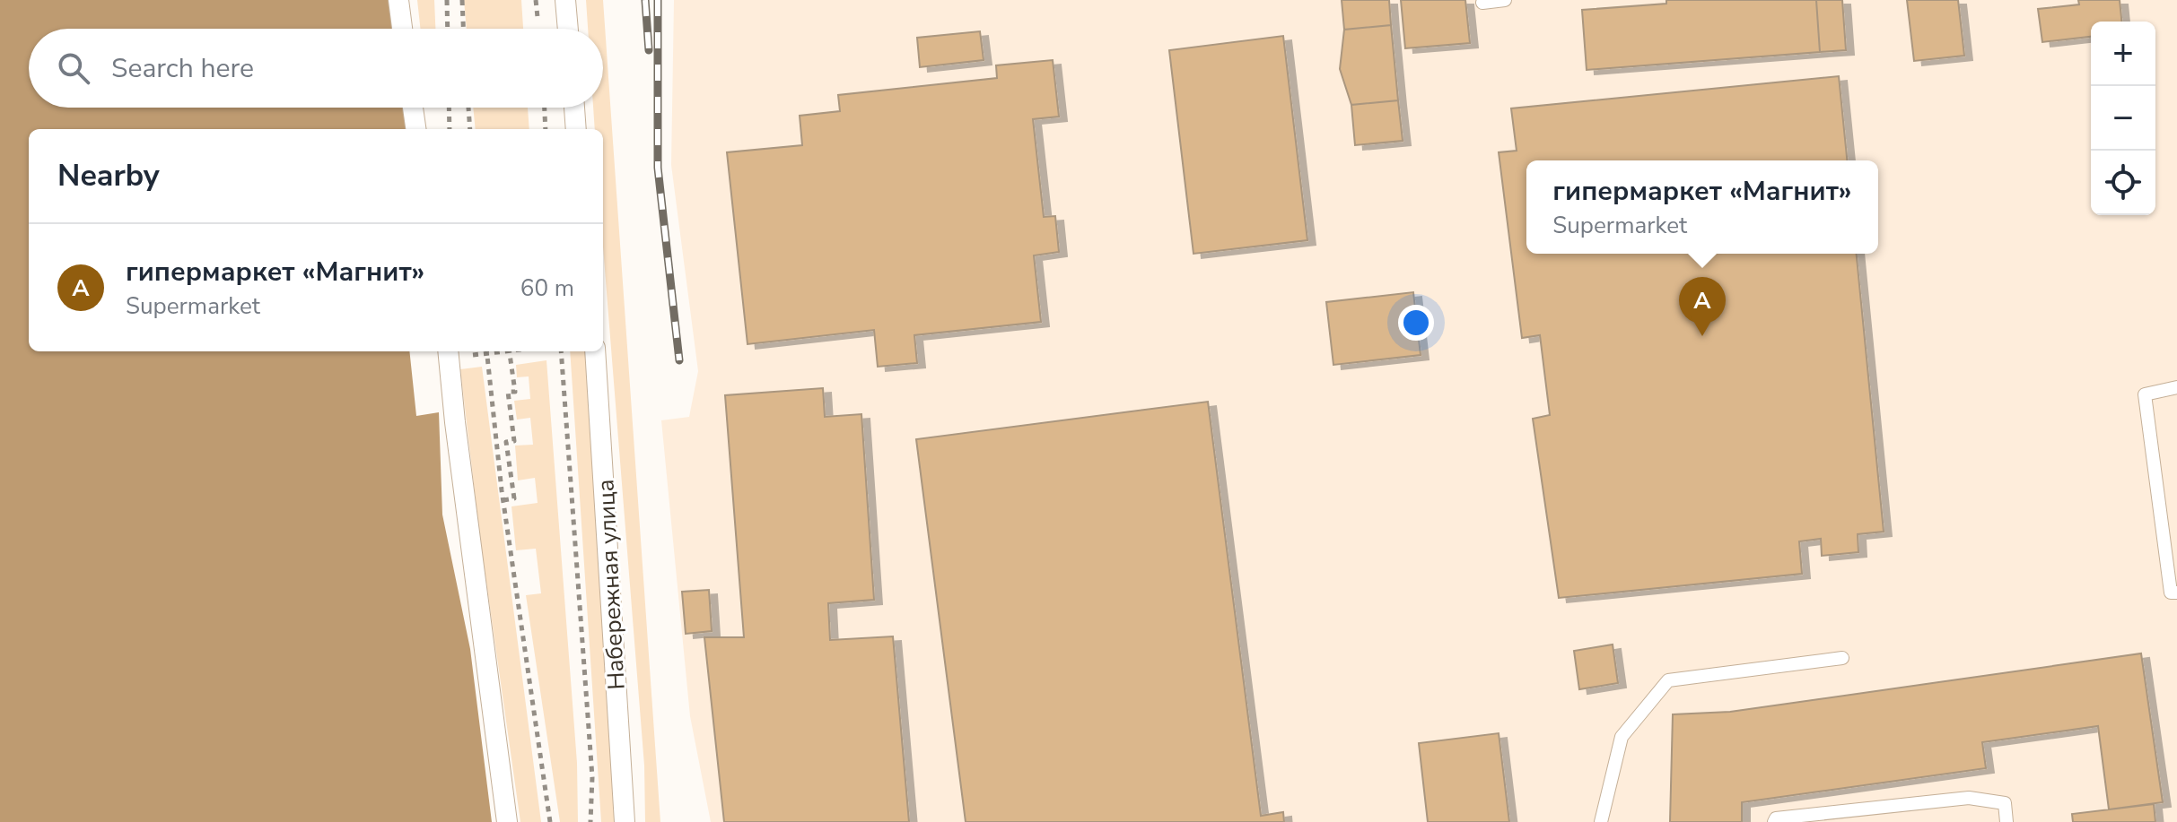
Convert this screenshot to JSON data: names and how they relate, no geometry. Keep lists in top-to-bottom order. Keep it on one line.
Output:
{"streets":{"street":["Набережная улица"]},"page":{"map_buttons":["+","−"],"search":"Search here","heading":"Nearby","popup":["гипермаркет «Магнит»","Supermarket"],"list":[{"mark":"A","name":"гипермаркет «Магнит»","note":"Supermarket","value":"60 m"}],"pins":"A"}}
